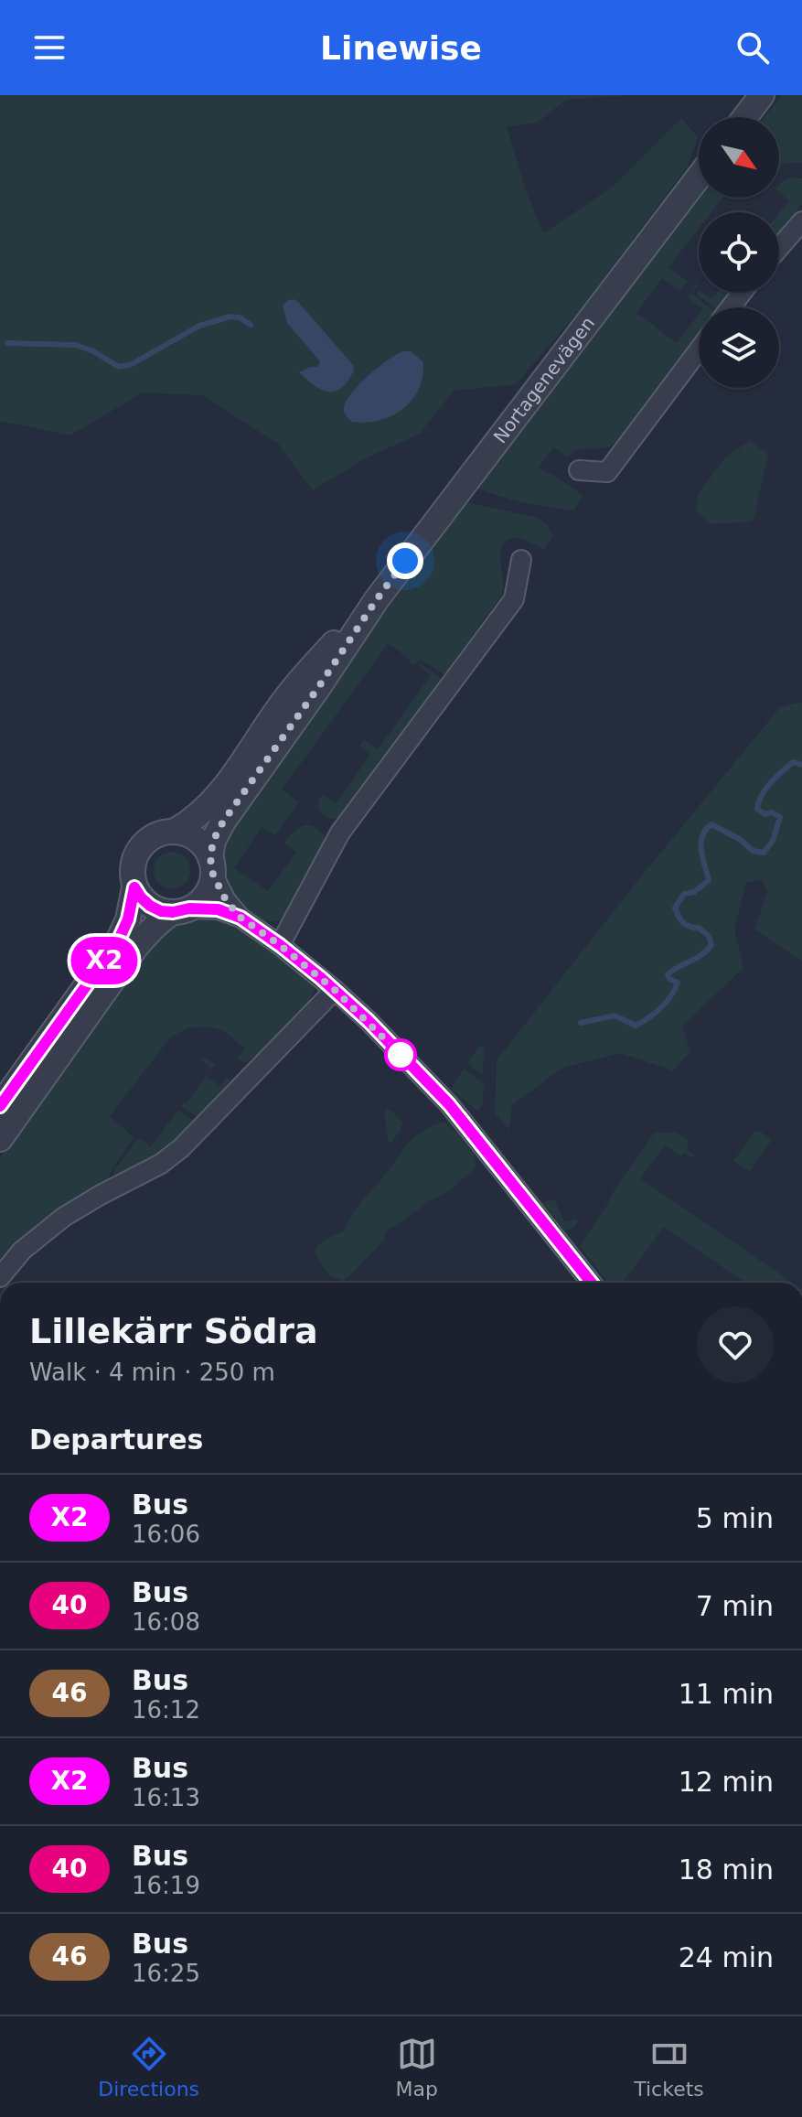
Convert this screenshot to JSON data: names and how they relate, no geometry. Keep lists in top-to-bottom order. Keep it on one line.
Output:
{"streets":{"street":["Nortagenevägen"]},"lines":["bus line X2"],"north":"bottom right","page":{"header":"Linewise","on_map":"X2","heading":[["Lillekärr Södra","Walk · 4 min · 250 m"],"Departures"],"list":[{"mark":"X2","name":"Bus","note":"16:06","value":"5 min"},{"mark":"40","name":"Bus","note":"16:08","value":"7 min"},{"mark":"46","name":"Bus","note":"16:12","value":"11 min"},{"mark":"X2","name":"Bus","note":"16:13","value":"12 min"},{"mark":"40","name":"Bus","note":"16:19","value":"18 min"},{"mark":"46","name":"Bus","note":"16:25","value":"24 min"}],"tabs":["Directions","Map","Tickets"]}}
